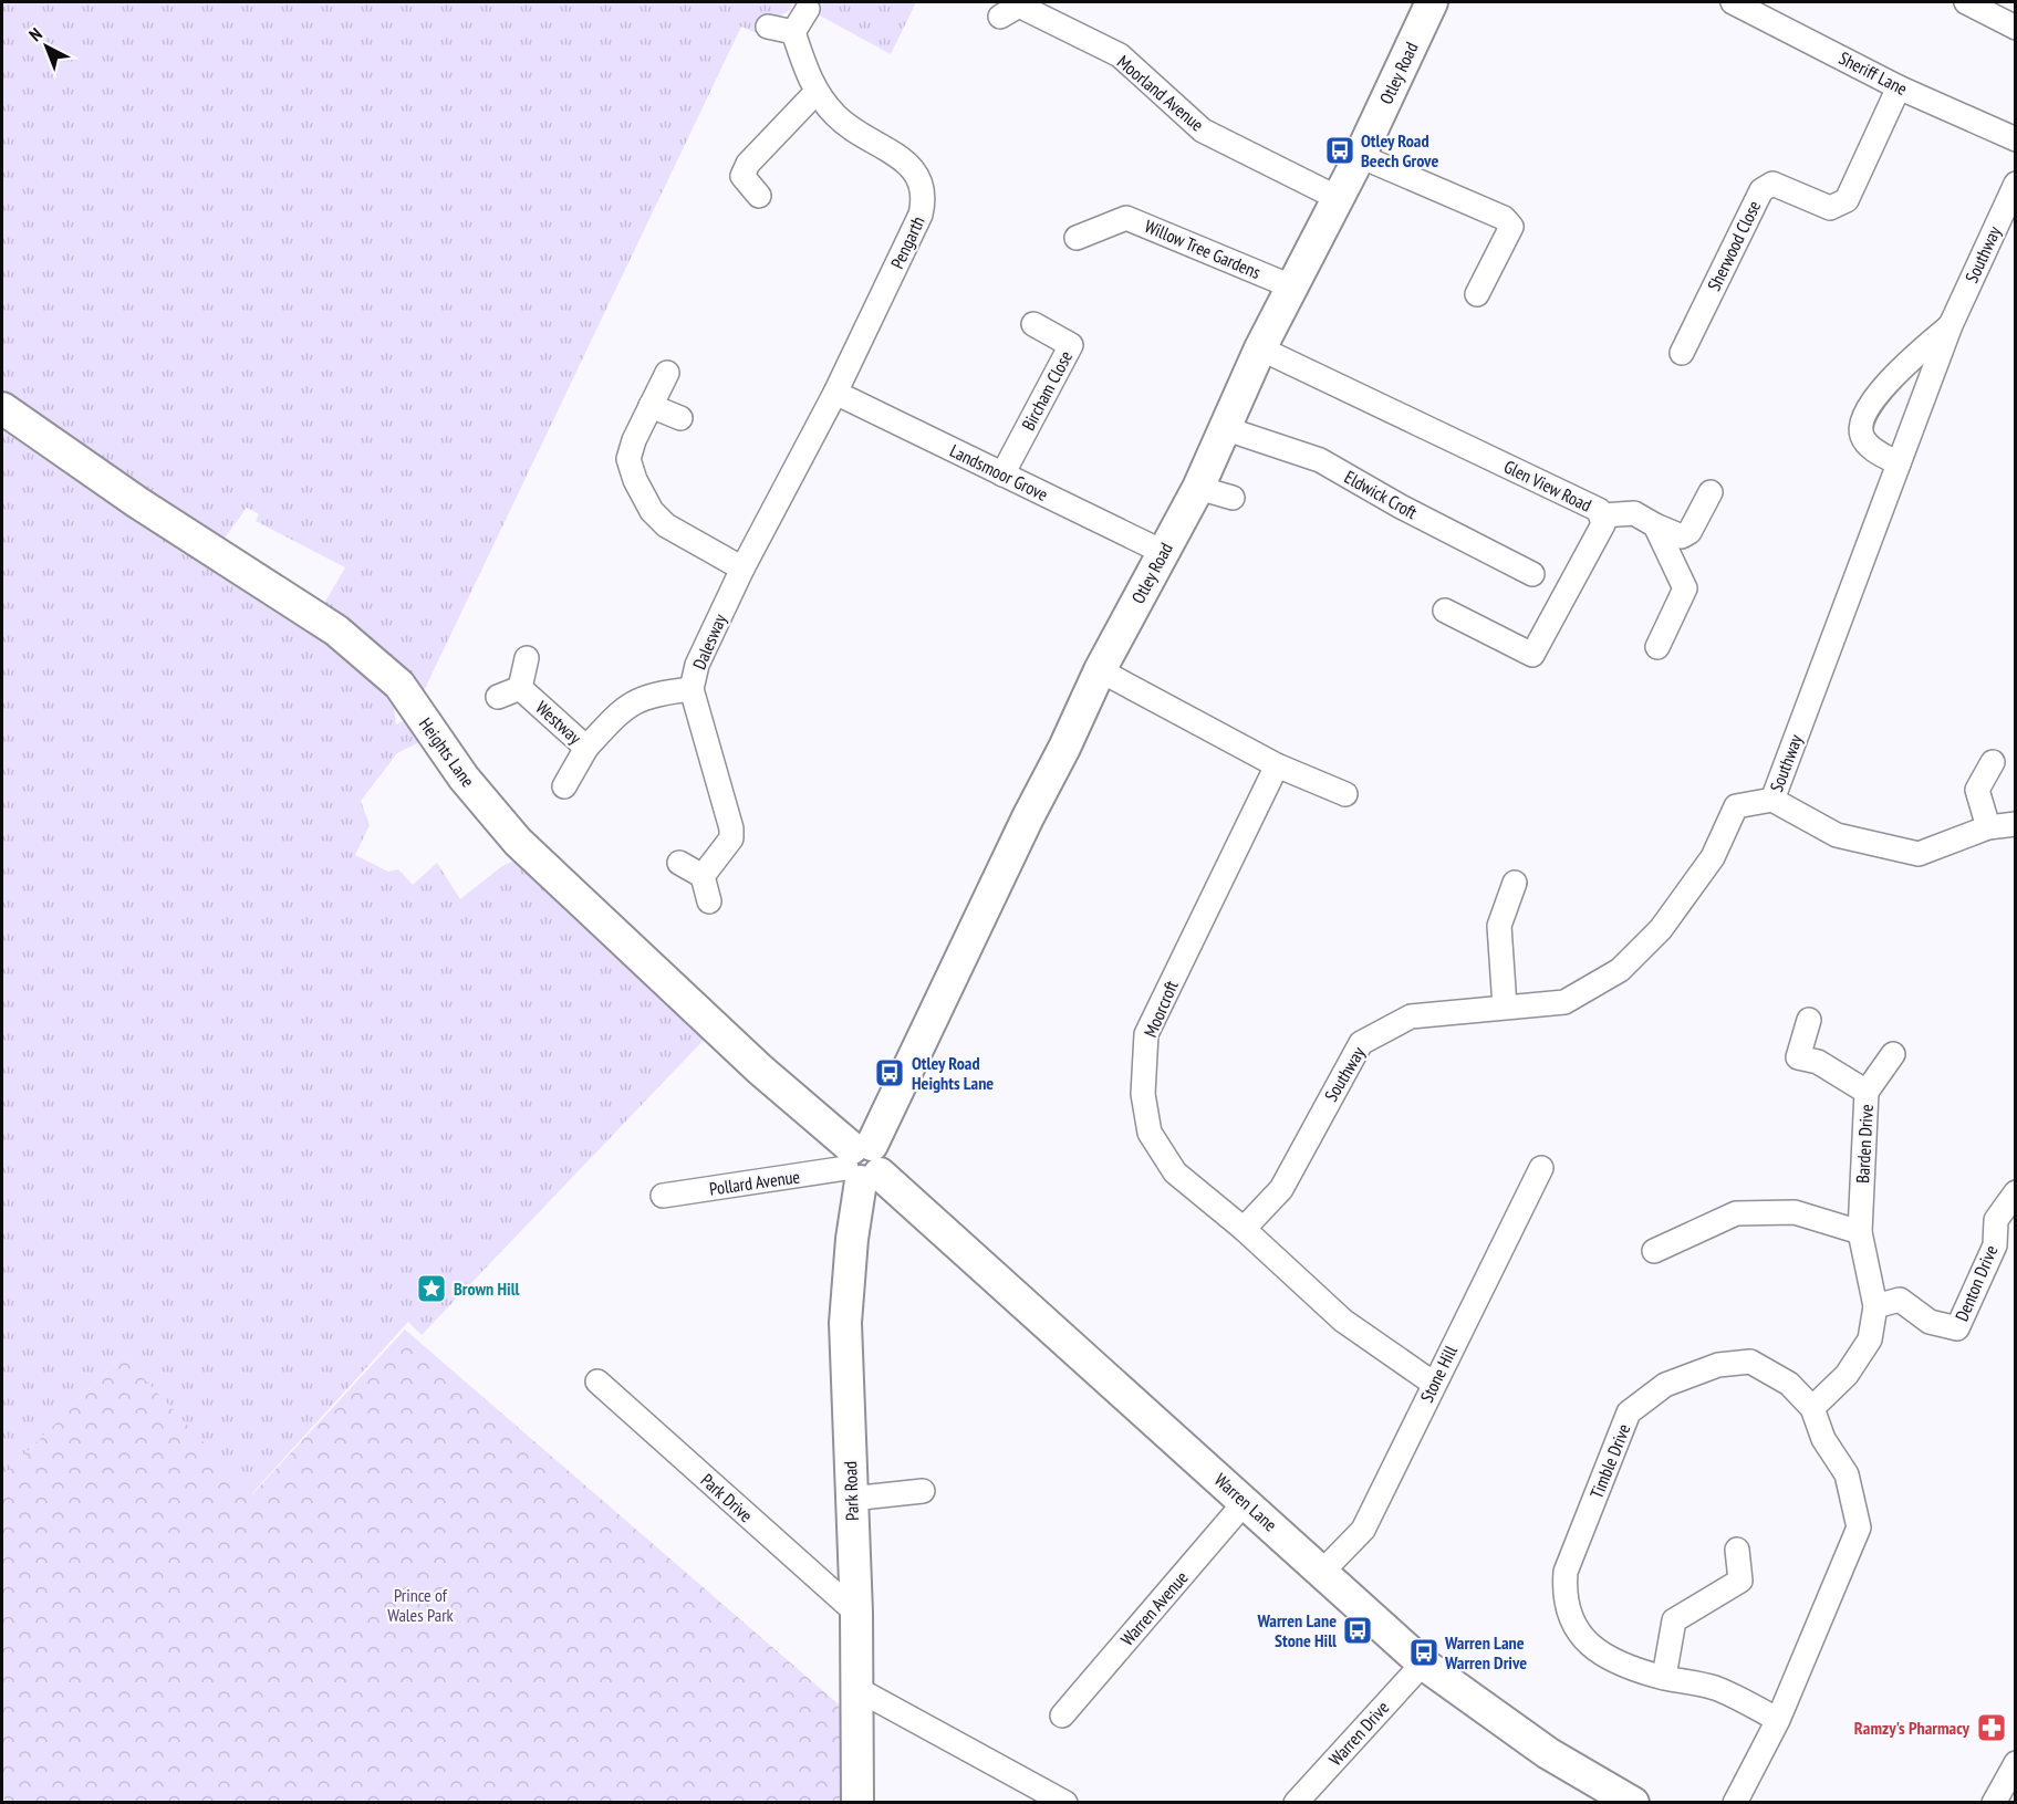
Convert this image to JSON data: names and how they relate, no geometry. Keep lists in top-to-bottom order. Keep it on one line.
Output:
{"streets":{"street":["Otley Road","Sheriff Lane","Moorland Avenue","Pengarth","Sherwood Close","Willow Tree Gardens","Southway","Bircham Close","Landsmoor Grove","Glen View Road","Eldwick Croft","Dalesway","Westway","Heights Lane","Moorcroft","Barden Drive","Pollard Avenue","Denton Drive","Stone Hill","Timble Drive","Park Road","Park Drive","Warren Lane","Warren Avenue","Warren Drive"]},"crossings":[["Otley Road","Moorland Avenue"],["Otley Road","Willow Tree Gardens"],["Otley Road","Landsmoor Grove"],["Otley Road","Glen View Road"],["Otley Road","Eldwick Croft"],["Otley Road","Heights Lane"],["Otley Road","Pollard Avenue"],["Otley Road","Park Road"],["Otley Road","Warren Lane"],["Sheriff Lane","Sherwood Close"],["Pengarth","Landsmoor Grove"],["Pengarth","Dalesway"],["Southway","Moorcroft"],["Bircham Close","Landsmoor Grove"],["Landsmoor Grove","Dalesway"],["Dalesway","Westway"],["Heights Lane","Pollard Avenue"],["Heights Lane","Park Road"],["Heights Lane","Warren Lane"],["Moorcroft","Stone Hill"],["Barden Drive","Denton Drive"],["Barden Drive","Timble Drive"],["Pollard Avenue","Park Road"],["Pollard Avenue","Warren Lane"],["Stone Hill","Warren Lane"],["Park Road","Park Drive"],["Park Road","Warren Lane"],["Warren Lane","Warren Avenue"],["Warren Lane","Warren Drive"]],"parks":["Prince of Wales Park"],"places":{"bus stop":["Otley Road Beech Grove","Otley Road Heights Lane","Warren Lane Stone Hill","Warren Lane Warren Drive"],"place":["Brown Hill"],"pharmacy":["Ramzy's Pharmacy"]},"north":"top left"}
